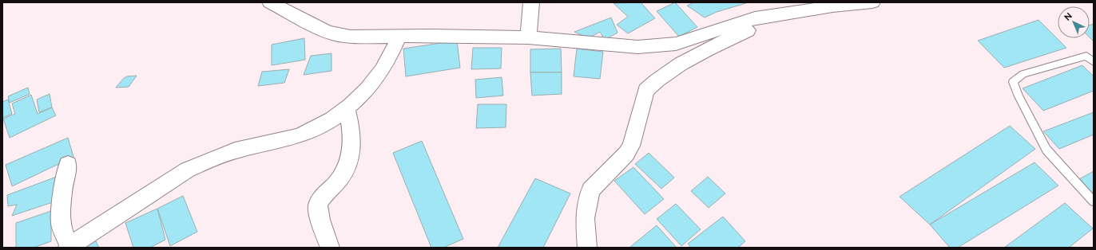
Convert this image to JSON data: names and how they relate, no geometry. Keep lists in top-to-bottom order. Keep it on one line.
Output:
{"north":"top left"}
